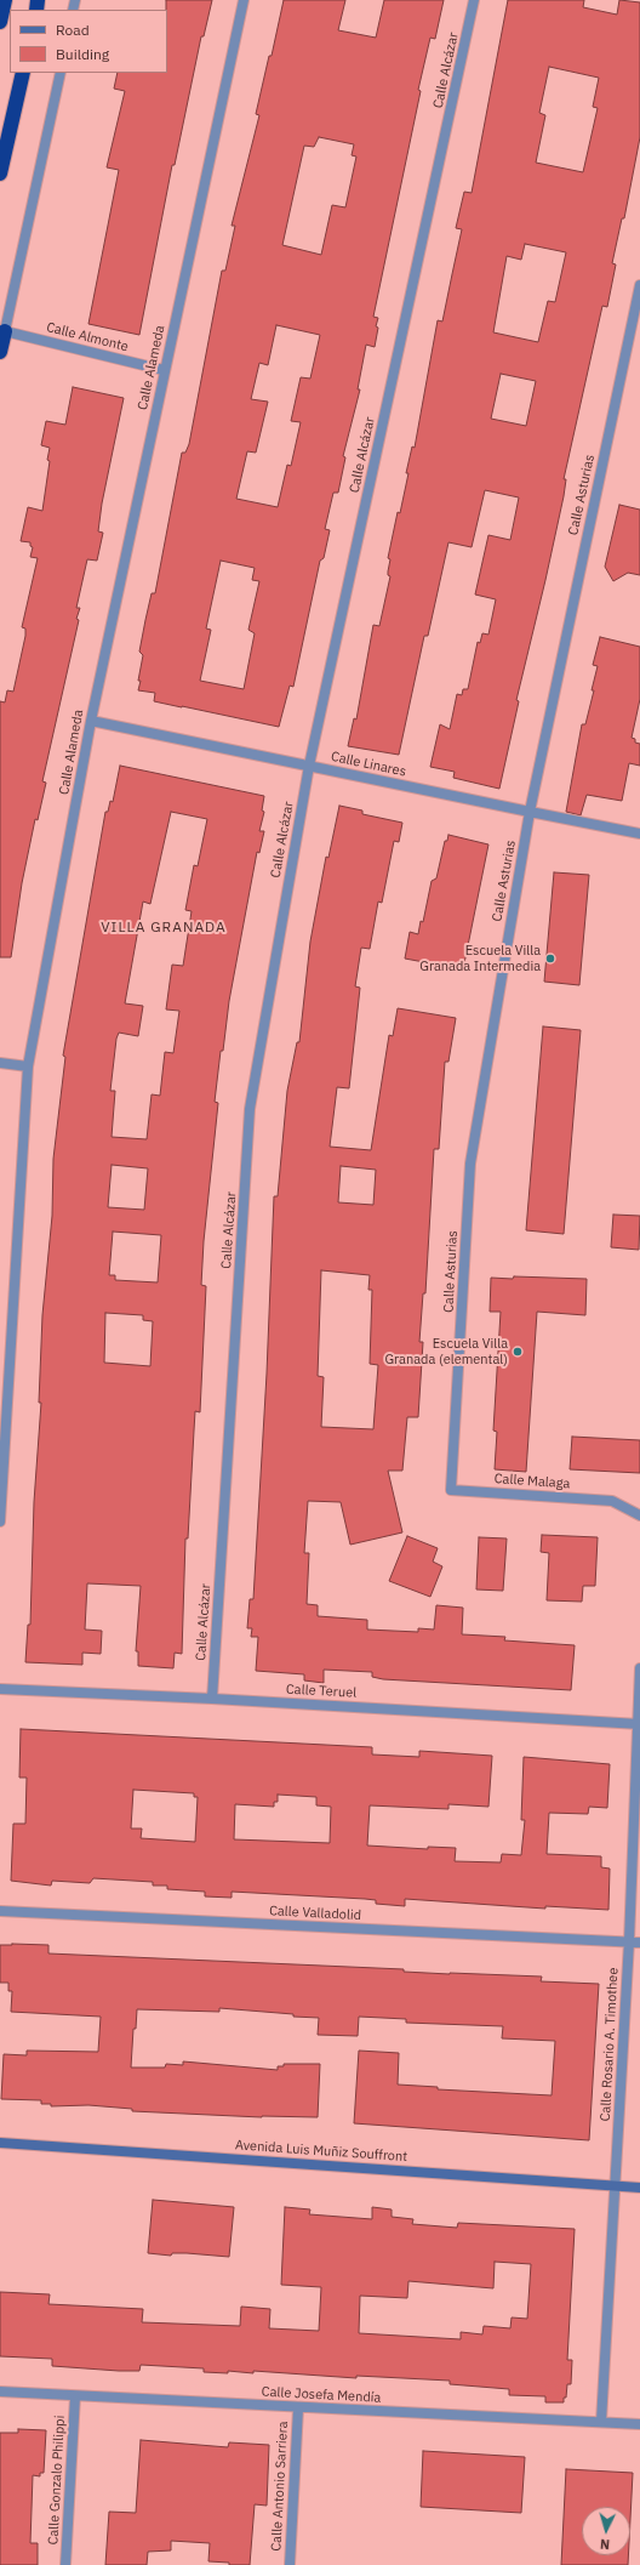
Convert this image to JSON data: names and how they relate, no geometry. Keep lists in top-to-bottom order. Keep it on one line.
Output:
{"streets":{"street":["Calle Alcázar","Calle Almonte","Calle Alameda","Calle Asturias","Calle Linares","Calle Malaga","Calle Teruel","Calle Valladolid","Calle Rosario A. Timothee","Avenida Luis Muñiz Souffront","Calle Josefa Mendía","Calle Gonzalo Philippi","Calle Antonio Sarriera"]},"crossings":[["Calle Alcázar","Calle Linares"],["Calle Alcázar","Calle Teruel"],["Calle Almonte","Calle Alameda"],["Calle Alameda","Calle Linares"],["Calle Asturias","Calle Linares"],["Calle Asturias","Calle Malaga"],["Calle Teruel","Calle Rosario A. Timothee"],["Calle Valladolid","Calle Rosario A. Timothee"],["Calle Rosario A. Timothee","Avenida Luis Muñiz Souffront"],["Calle Rosario A. Timothee","Calle Josefa Mendía"],["Calle Josefa Mendía","Calle Gonzalo Philippi"],["Calle Josefa Mendía","Calle Antonio Sarriera"]],"districts":["VILLA GRANADA"],"places":["Escuela Villa Granada Intermedia","Escuela Villa Granada (elemental)"],"legend":["Road","Building"],"north":"bottom"}
